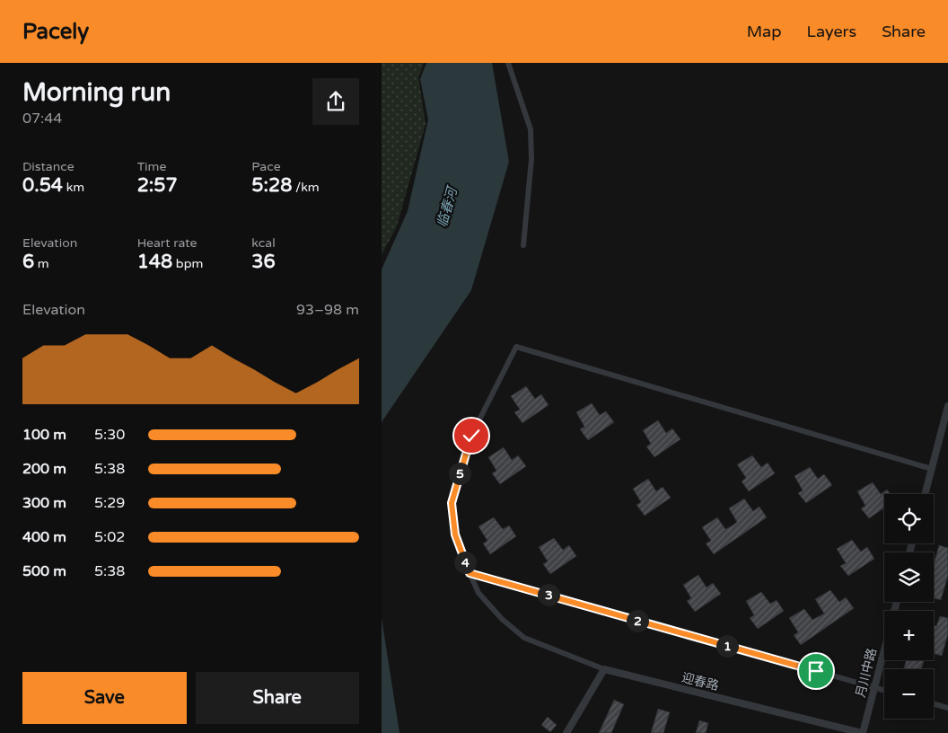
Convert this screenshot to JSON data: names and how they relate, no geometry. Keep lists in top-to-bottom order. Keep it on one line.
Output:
{"streets":{"street":["月川中路","迎春路"]},"crossings":[["月川中路","迎春路"]],"water":["临春河"],"page":{"header":"Pacely","nav":["Map","Layers","Share"],"heading":["Morning run","07:44"],"stats":[["Distance","0.54 km"],["Time","2:57"],["Pace","5:28 /km"],["Elevation","6 m"],["Heart rate","148 bpm"],["kcal","36"]],"chart":["Elevation","93–98 m"],"list":[{"name":"100 m","note":"5:30"},{"name":"200 m","note":"5:38"},{"name":"300 m","note":"5:29"},{"name":"400 m","note":"5:02"},{"name":"500 m","note":"5:38"}],"pins":["5","4","3","2","1"],"map_buttons":["+","−"],"buttons":["Save","Share"]}}
